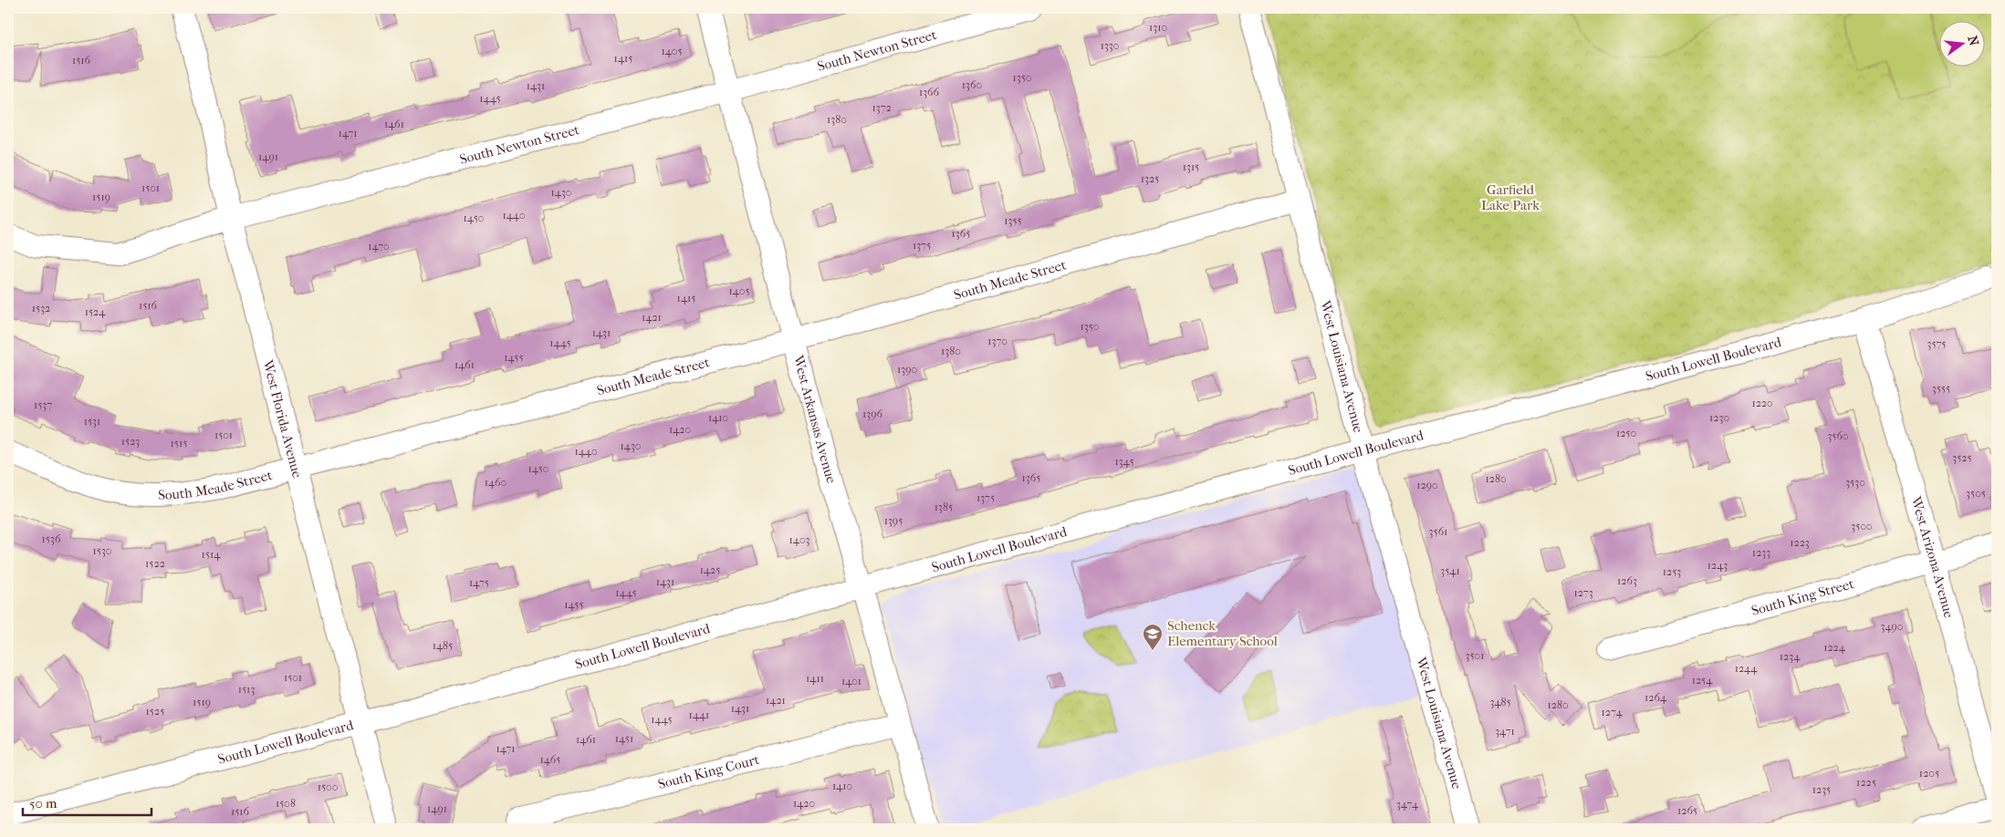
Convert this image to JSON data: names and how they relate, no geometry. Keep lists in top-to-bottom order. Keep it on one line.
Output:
{"streets":{"street":["South Newton Street","South Meade Street","South Lowell Boulevard","West Louisiana Avenue","West Florida Avenue","West Arkansas Avenue","West Arizona Avenue","South King Street","South King Court"]},"crossings":[["South Newton Street","West Florida Avenue"],["South Newton Street","West Arkansas Avenue"],["South Meade Street","West Louisiana Avenue"],["South Meade Street","West Florida Avenue"],["South Meade Street","West Arkansas Avenue"],["South Lowell Boulevard","West Louisiana Avenue"],["South Lowell Boulevard","West Florida Avenue"],["South Lowell Boulevard","West Arkansas Avenue"],["South Lowell Boulevard","West Arizona Avenue"],["West Arkansas Avenue","South King Court"],["West Arizona Avenue","South King Street"]],"parks":["Garfield Lake Park"],"places":{"school or university":["Schenck Elementary School"]},"house_numbers":["1310","1330","1405","1415","1516","1350","1360","1431","1366","1445","1372","1380","1461","1471","1491","1315","1325","1501","1430","1519","1440","1450","1355","1365","1375","1470","1405","1415","1516","1532","1524","1421","1350","1431","1370","1445","3575","1380","1455","1461","1390","3555","1220","1537","1396","1410","1230","1531","1420","1250","1501","3560","1523","1515","1430","1440","3525","1345","1450","1365","1280","1460","3530","1290","3505","1375","1385","1395","3500","3561","1536","1403","1223","1530","1233","1514","1522","1243","1425","3541","1253","1263","1431","1475","1445","1273","1455","3490","1485","1224","3501","1234","1244","1501","1411","1254","1401","1513","1264","1421","1519","3485","1280","1431","1525","1274","1441","1445","3471","1451","1461","1471","1465","1205","1225","1410","1500","1235","1508","1420","3474","1491","1265","1516"],"scale_bar":"50 m","north":"right"}
